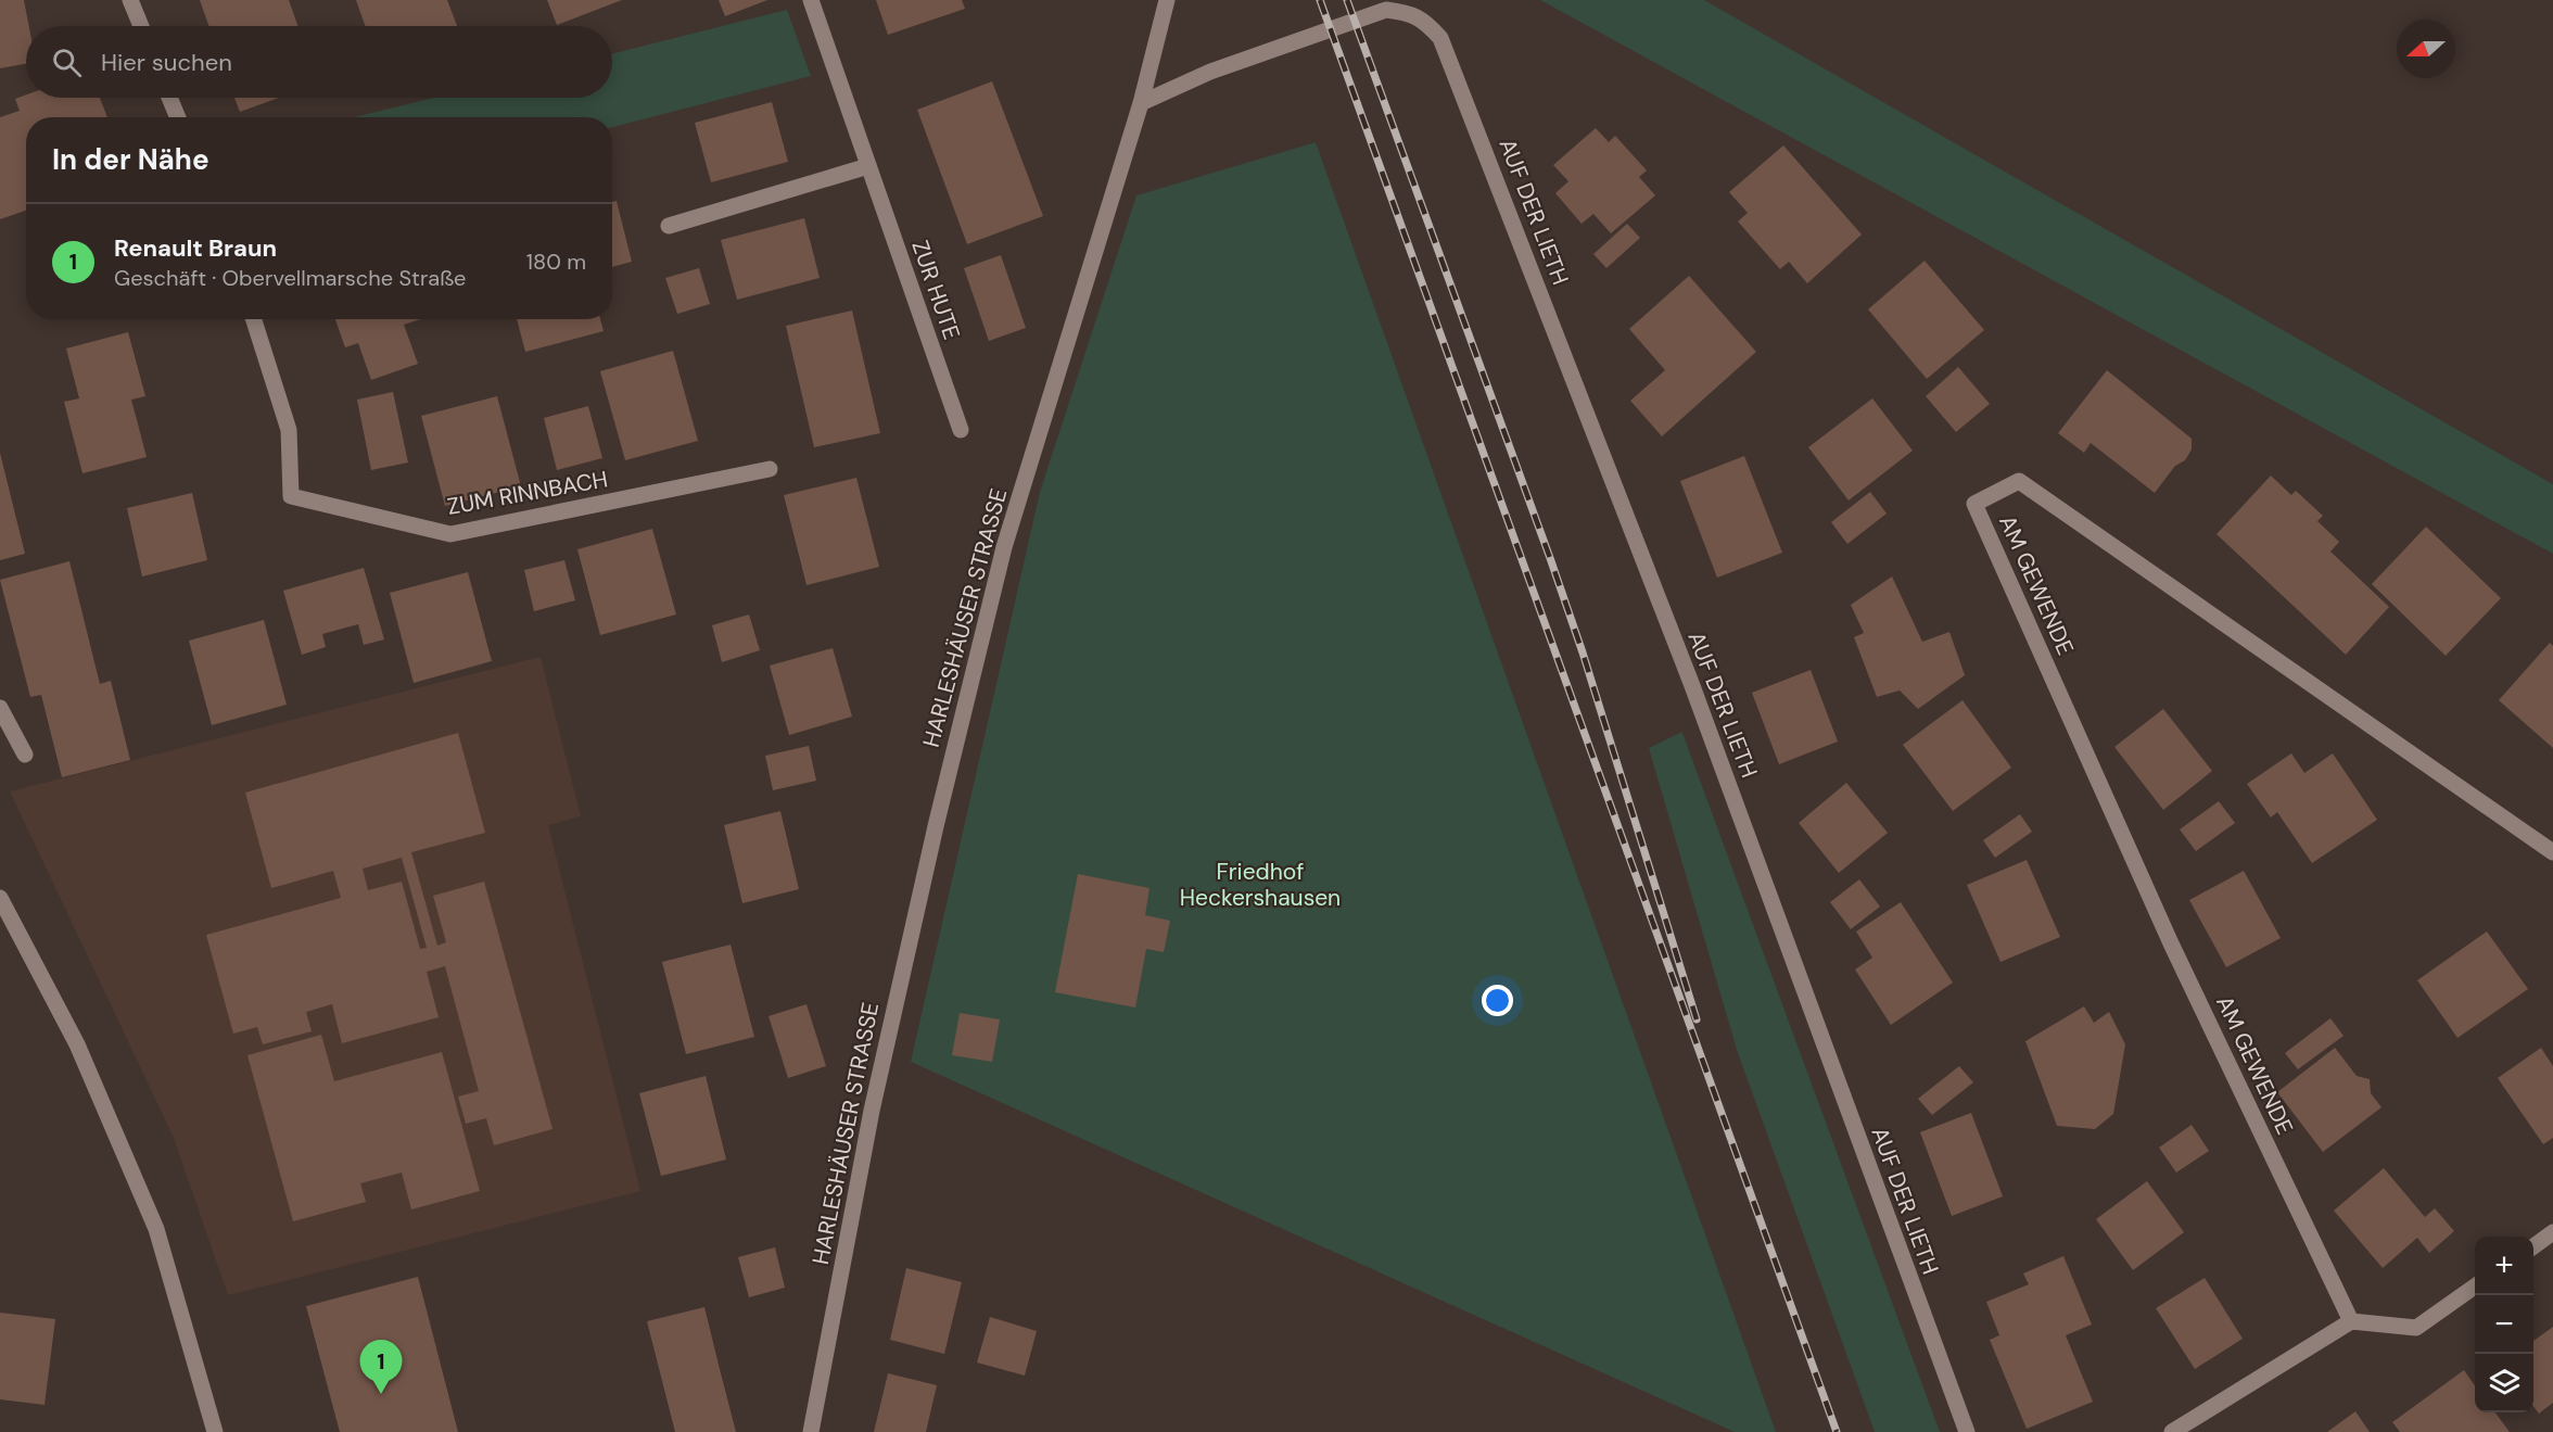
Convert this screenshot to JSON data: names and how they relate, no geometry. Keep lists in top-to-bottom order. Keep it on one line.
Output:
{"streets":{"street":["AUF DER LIETH","ZUR HUTE","ZUM RINNBACH","AM GEWENDE","HARLESHÄUSER STRASSE"]},"crossings":[["AUF DER LIETH","HARLESHÄUSER STRASSE"]],"parks":["Friedhof Heckershausen"],"north":"left","page":{"search":"Hier suchen","heading":"In der Nähe","list":[{"mark":"1","name":"Renault Braun","note":"Geschäft · Obervellmarsche Straße","value":"180 m"}],"map_buttons":["+","−"],"pins":"1"}}
